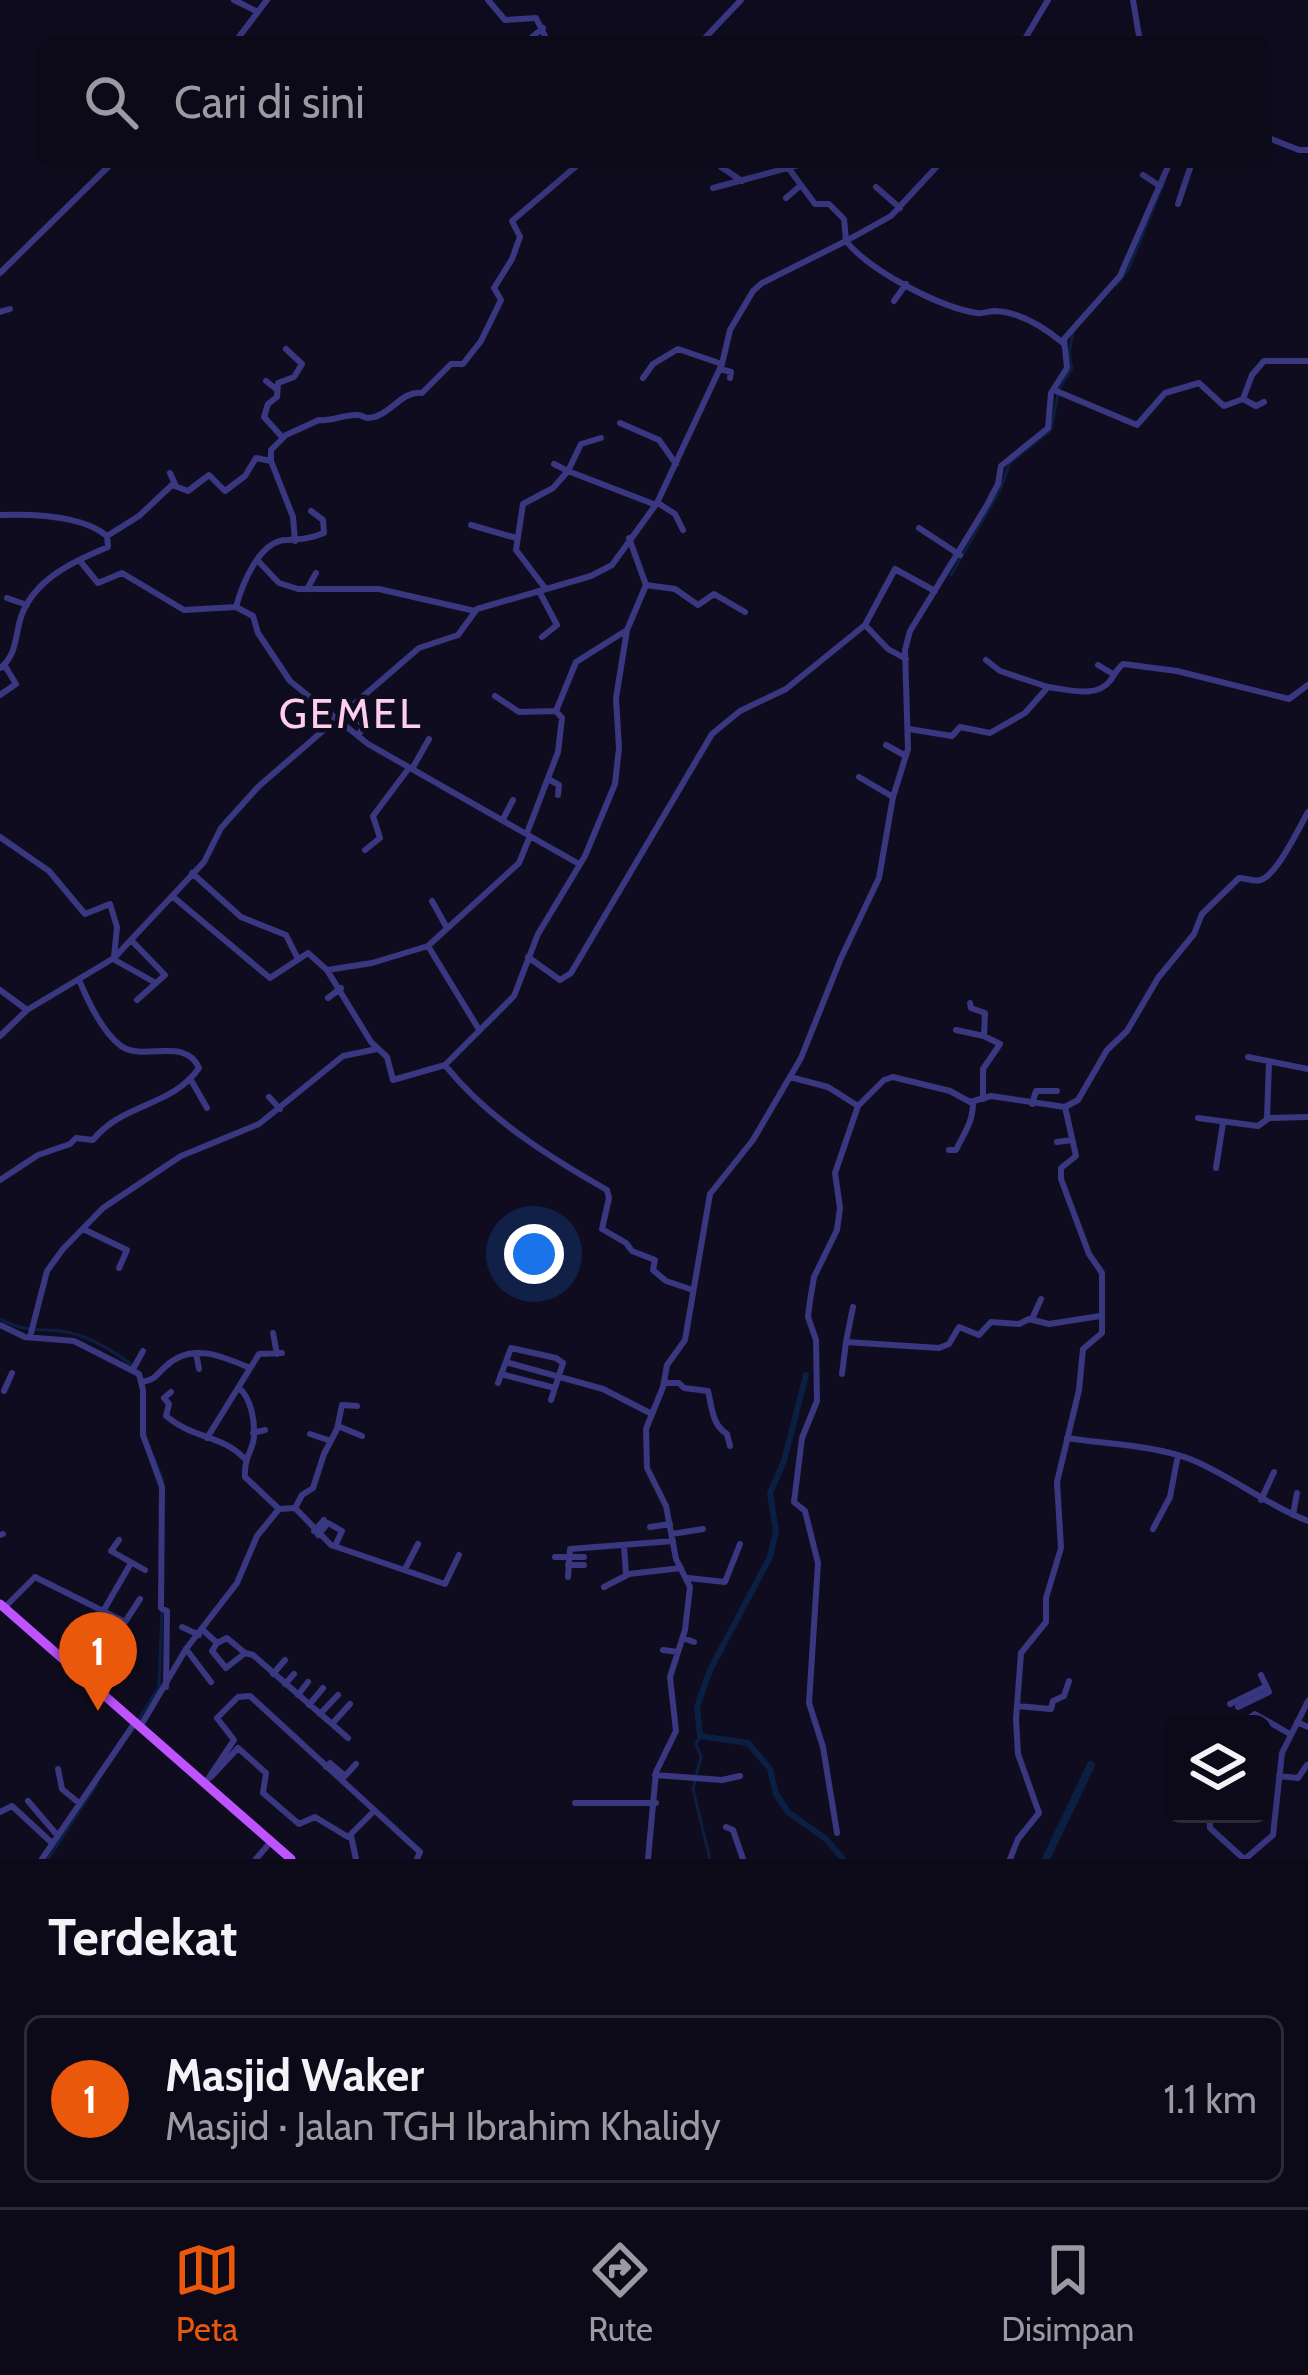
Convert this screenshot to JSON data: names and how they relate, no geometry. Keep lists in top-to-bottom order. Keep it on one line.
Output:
{"districts":["GEMEL"],"page":{"search":"Cari di sini","pins":"1","heading":"Terdekat","list":[{"mark":"1","name":"Masjid Waker","note":"Masjid · Jalan TGH Ibrahim Khalidy","value":"1.1 km"}],"nav":["Peta","Rute","Disimpan"]}}
